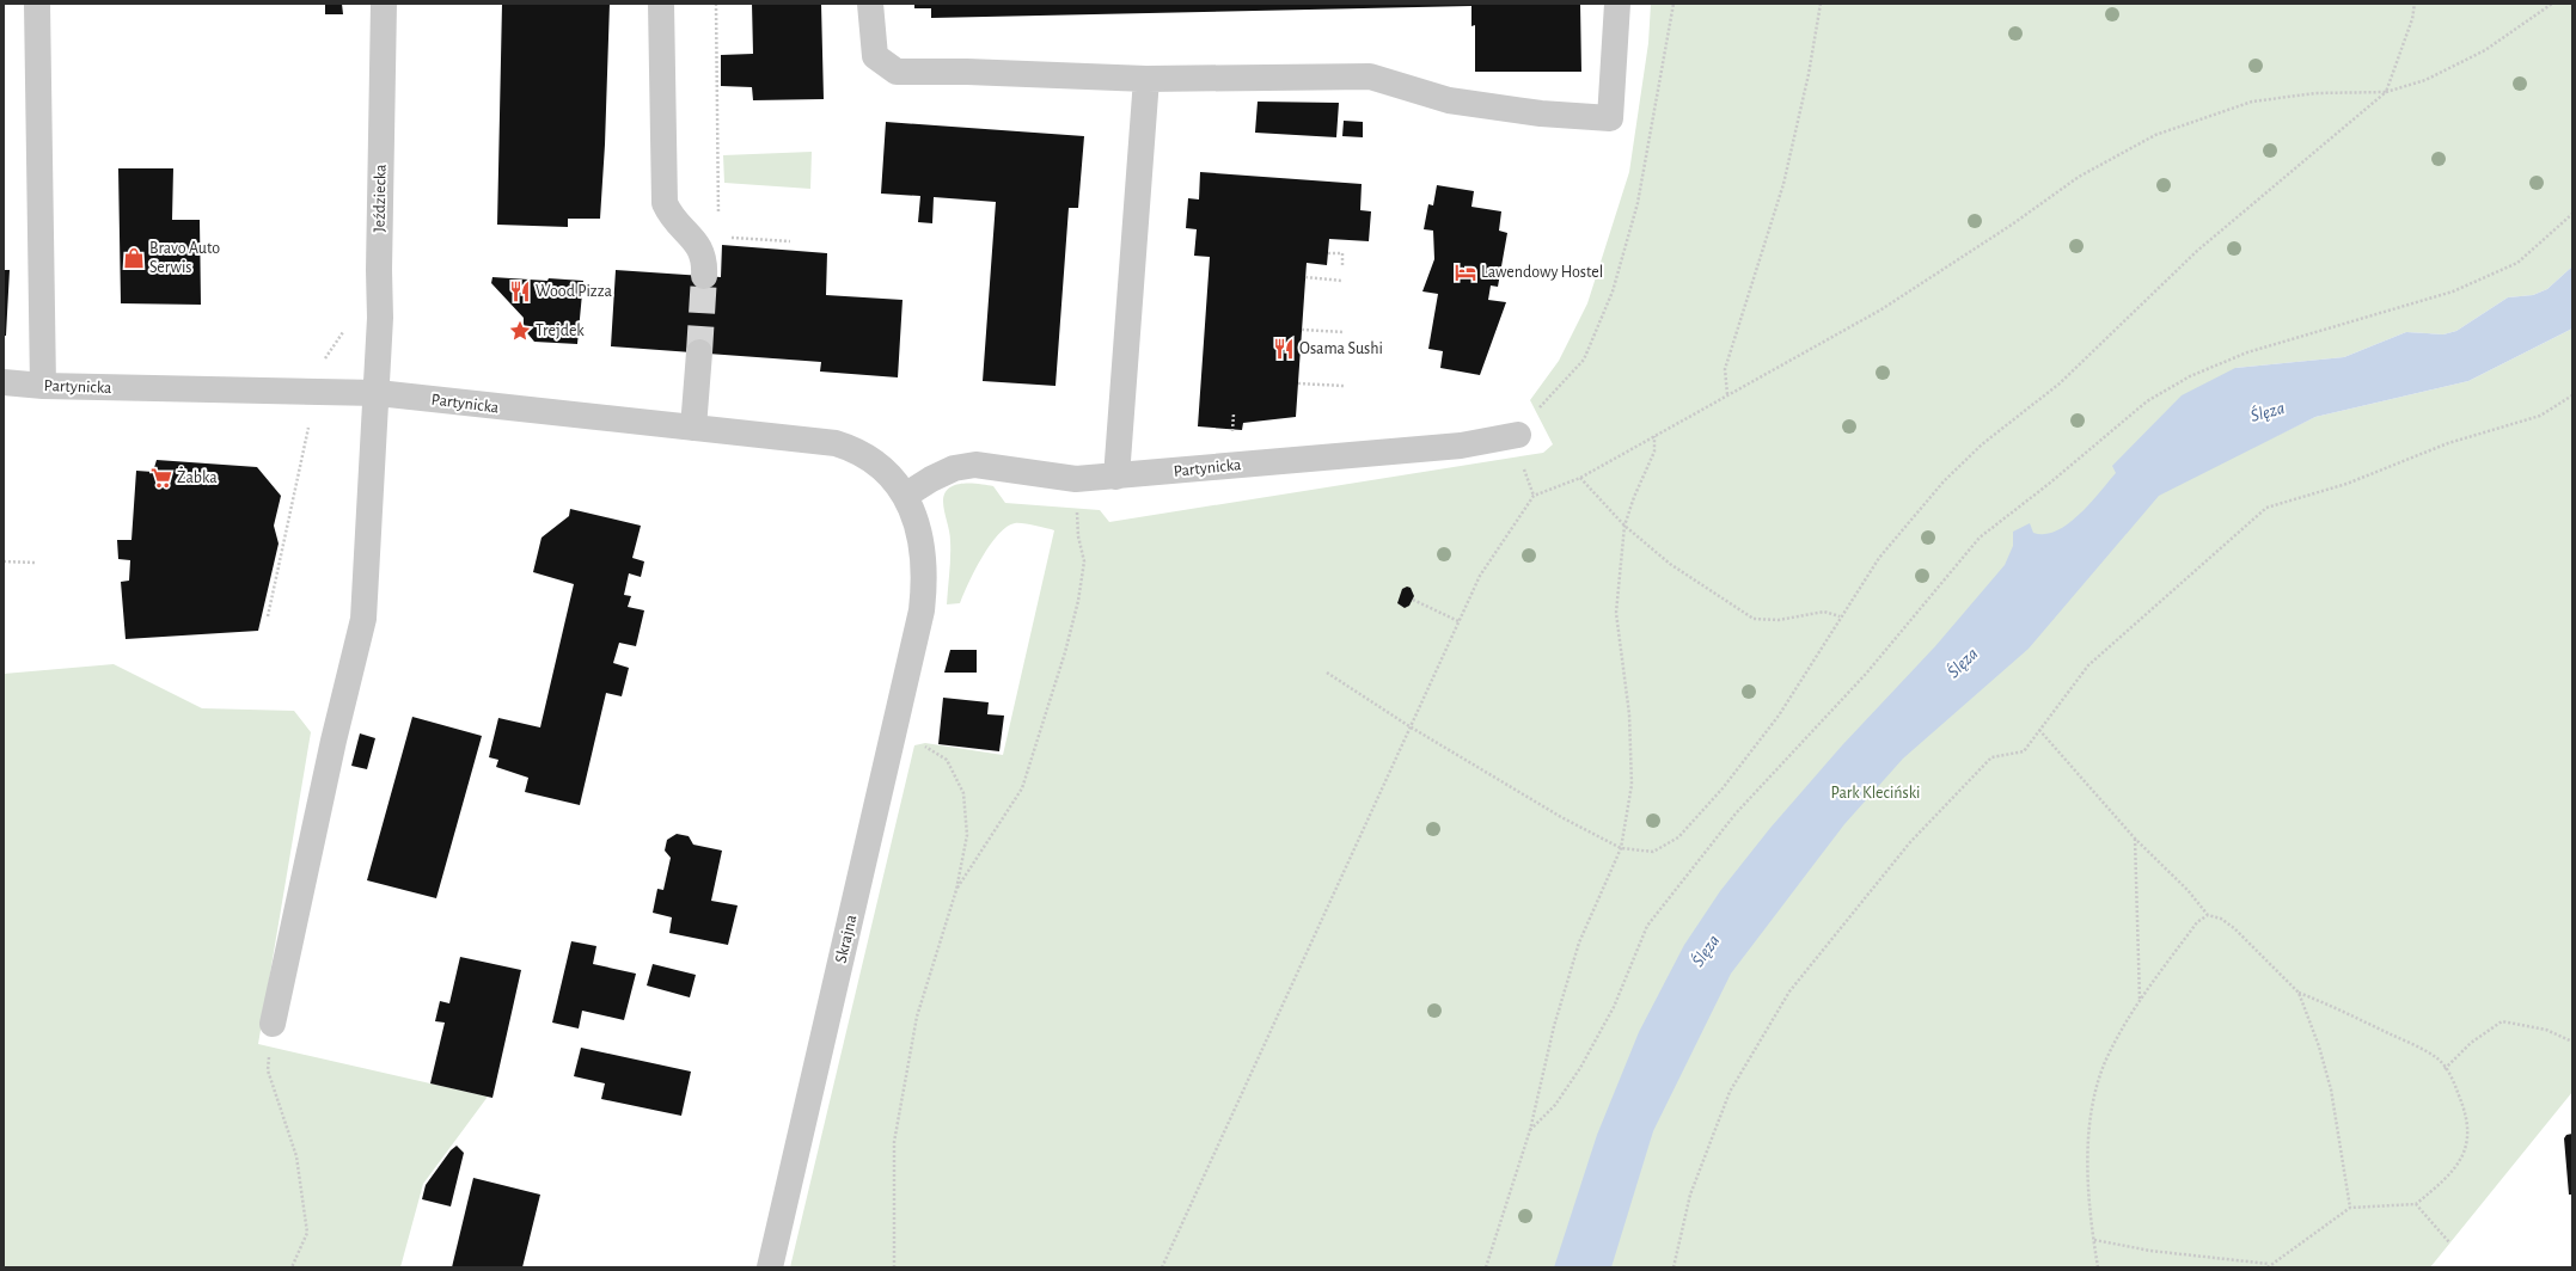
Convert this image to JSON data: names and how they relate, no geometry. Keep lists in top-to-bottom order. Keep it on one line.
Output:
{"streets":{"street":["Jeździecka","Partynicka","Skrajna"]},"crossings":[["Jeździecka","Partynicka"],["Partynicka","Skrajna"]],"water":["Ślęza"],"parks":["Park Kleciński"],"places":{"shop":["Bravo Auto Serwis"],"hotel":["Lawendowy Hostel"],"restaurant":["Wood Pizza","Osama Sushi"],"place":["Trejdek"],"supermarket":["Żabka"]}}
